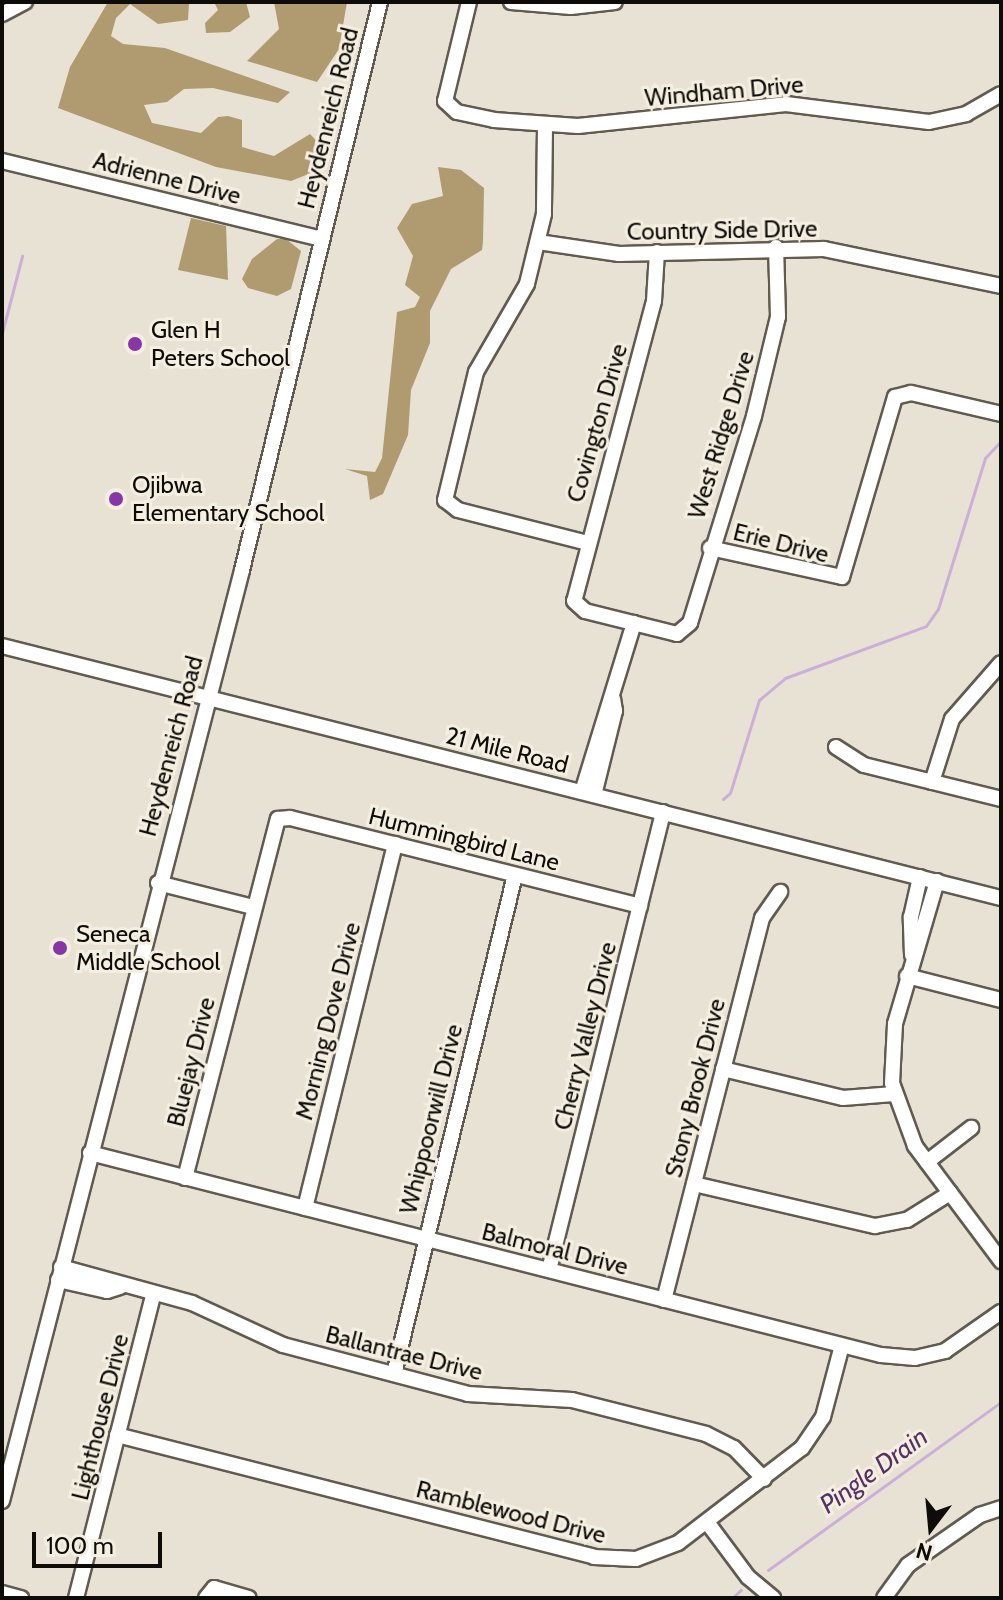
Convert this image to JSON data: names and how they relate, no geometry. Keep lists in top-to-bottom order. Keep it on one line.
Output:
{"streets":{"street":["Windham Drive","Heydenreich Road","Adrienne Drive","Country Side Drive","Covington Drive","West Ridge Drive","Erie Drive","21 Mile Road","Hummingbird Lane","Morning Dove Drive","Cherry Valley Drive","Bluejay Drive","Stony Brook Drive","Whippoorwill Drive","Balmoral Drive","Ballantrae Drive","Lighthouse Drive","Ramblewood Drive"]},"crossings":[["Heydenreich Road","Adrienne Drive"],["Heydenreich Road","21 Mile Road"],["Heydenreich Road","Balmoral Drive"],["Heydenreich Road","Ballantrae Drive"],["Country Side Drive","Covington Drive"],["Country Side Drive","West Ridge Drive"],["Covington Drive","West Ridge Drive"],["West Ridge Drive","Erie Drive"],["21 Mile Road","Cherry Valley Drive"],["Hummingbird Lane","Morning Dove Drive"],["Hummingbird Lane","Cherry Valley Drive"],["Hummingbird Lane","Bluejay Drive"],["Hummingbird Lane","Whippoorwill Drive"],["Morning Dove Drive","Balmoral Drive"],["Cherry Valley Drive","Balmoral Drive"],["Bluejay Drive","Balmoral Drive"],["Stony Brook Drive","Balmoral Drive"],["Whippoorwill Drive","Balmoral Drive"],["Whippoorwill Drive","Ballantrae Drive"],["Balmoral Drive","Ramblewood Drive"],["Ballantrae Drive","Lighthouse Drive"],["Ballantrae Drive","Ramblewood Drive"],["Lighthouse Drive","Ramblewood Drive"]],"water":["Pingle Drain"],"places":["Glen H Peters School","Ojibwa Elementary School","Seneca Middle School"],"scale_bar":"100 m","north":"bottom"}
